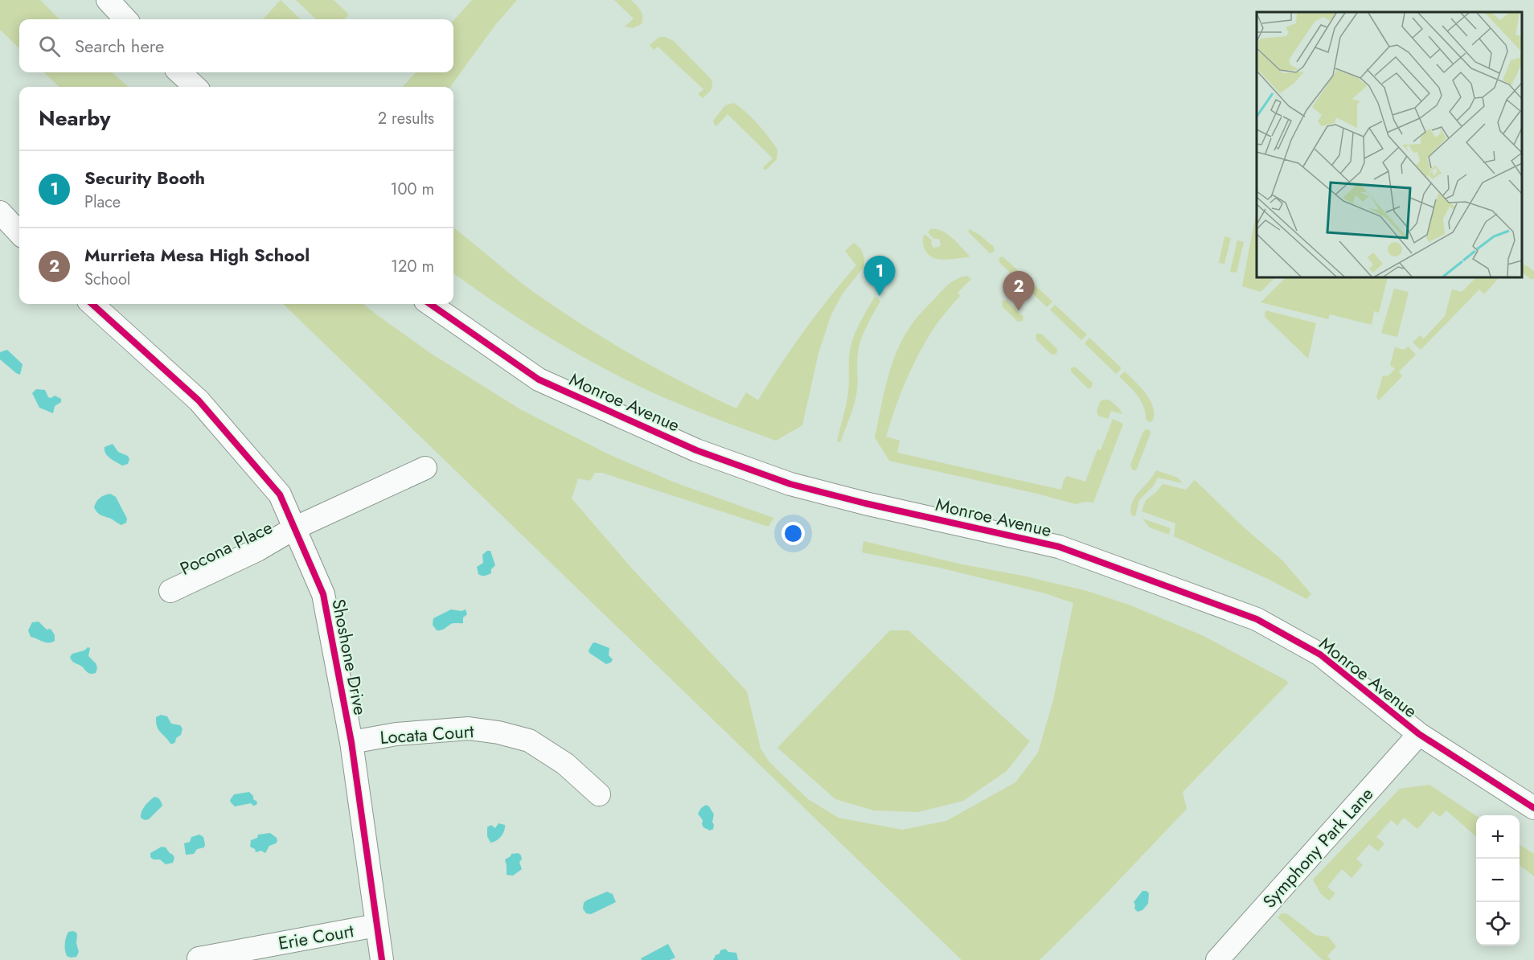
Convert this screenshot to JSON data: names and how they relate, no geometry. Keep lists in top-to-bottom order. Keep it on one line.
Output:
{"streets":{"street":["Monroe Avenue","Pocona Place","Shoshone Drive","Locata Court","Symphony Park Lane","Erie Court"]},"crossings":[["Monroe Avenue","Symphony Park Lane"],["Pocona Place","Shoshone Drive"],["Shoshone Drive","Locata Court"],["Shoshone Drive","Erie Court"]],"page":{"search":"Search here","heading":["Nearby","2 results"],"list":[{"mark":"1","name":"Security Booth","note":"Place","value":"100 m"},{"mark":"2","name":"Murrieta Mesa High School","note":"School","value":"120 m"}],"pins":["1","2"],"map_buttons":["+","−"]}}
